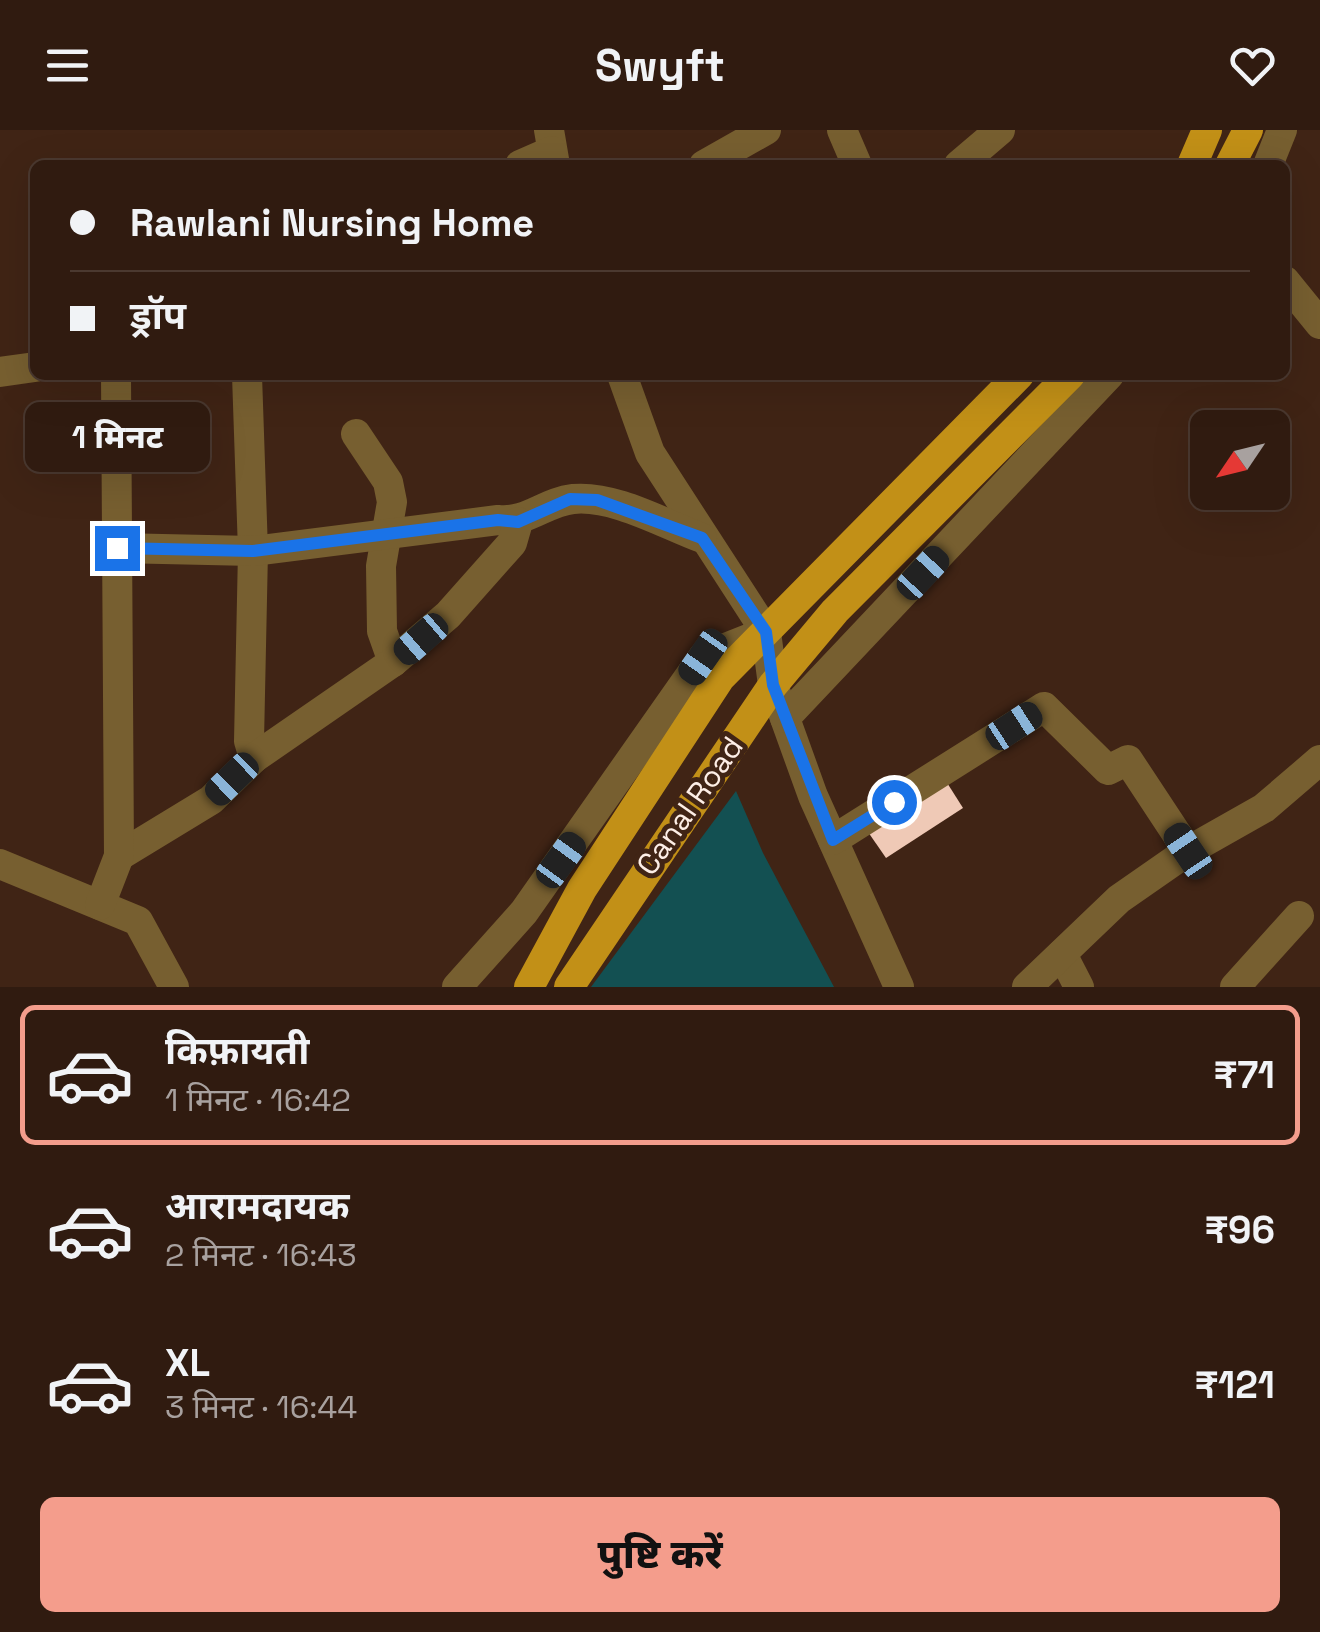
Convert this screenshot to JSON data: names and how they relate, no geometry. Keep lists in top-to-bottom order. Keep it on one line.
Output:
{"streets":{"main road":["Canal Road"]},"north":"bottom left","page":{"header":"Swyft","banner":["Rawlani Nursing Home","ड्रॉप"],"bubble":"1 मिनट","list":[{"name":"किफ़ायती","note":"1 मिनट · 16:42","value":"₹71"},{"name":"आरामदायक","note":"2 मिनट · 16:43","value":"₹96"},{"name":"XL","note":"3 मिनट · 16:44","value":"₹121"}],"buttons":"पुष्टि करें"}}
